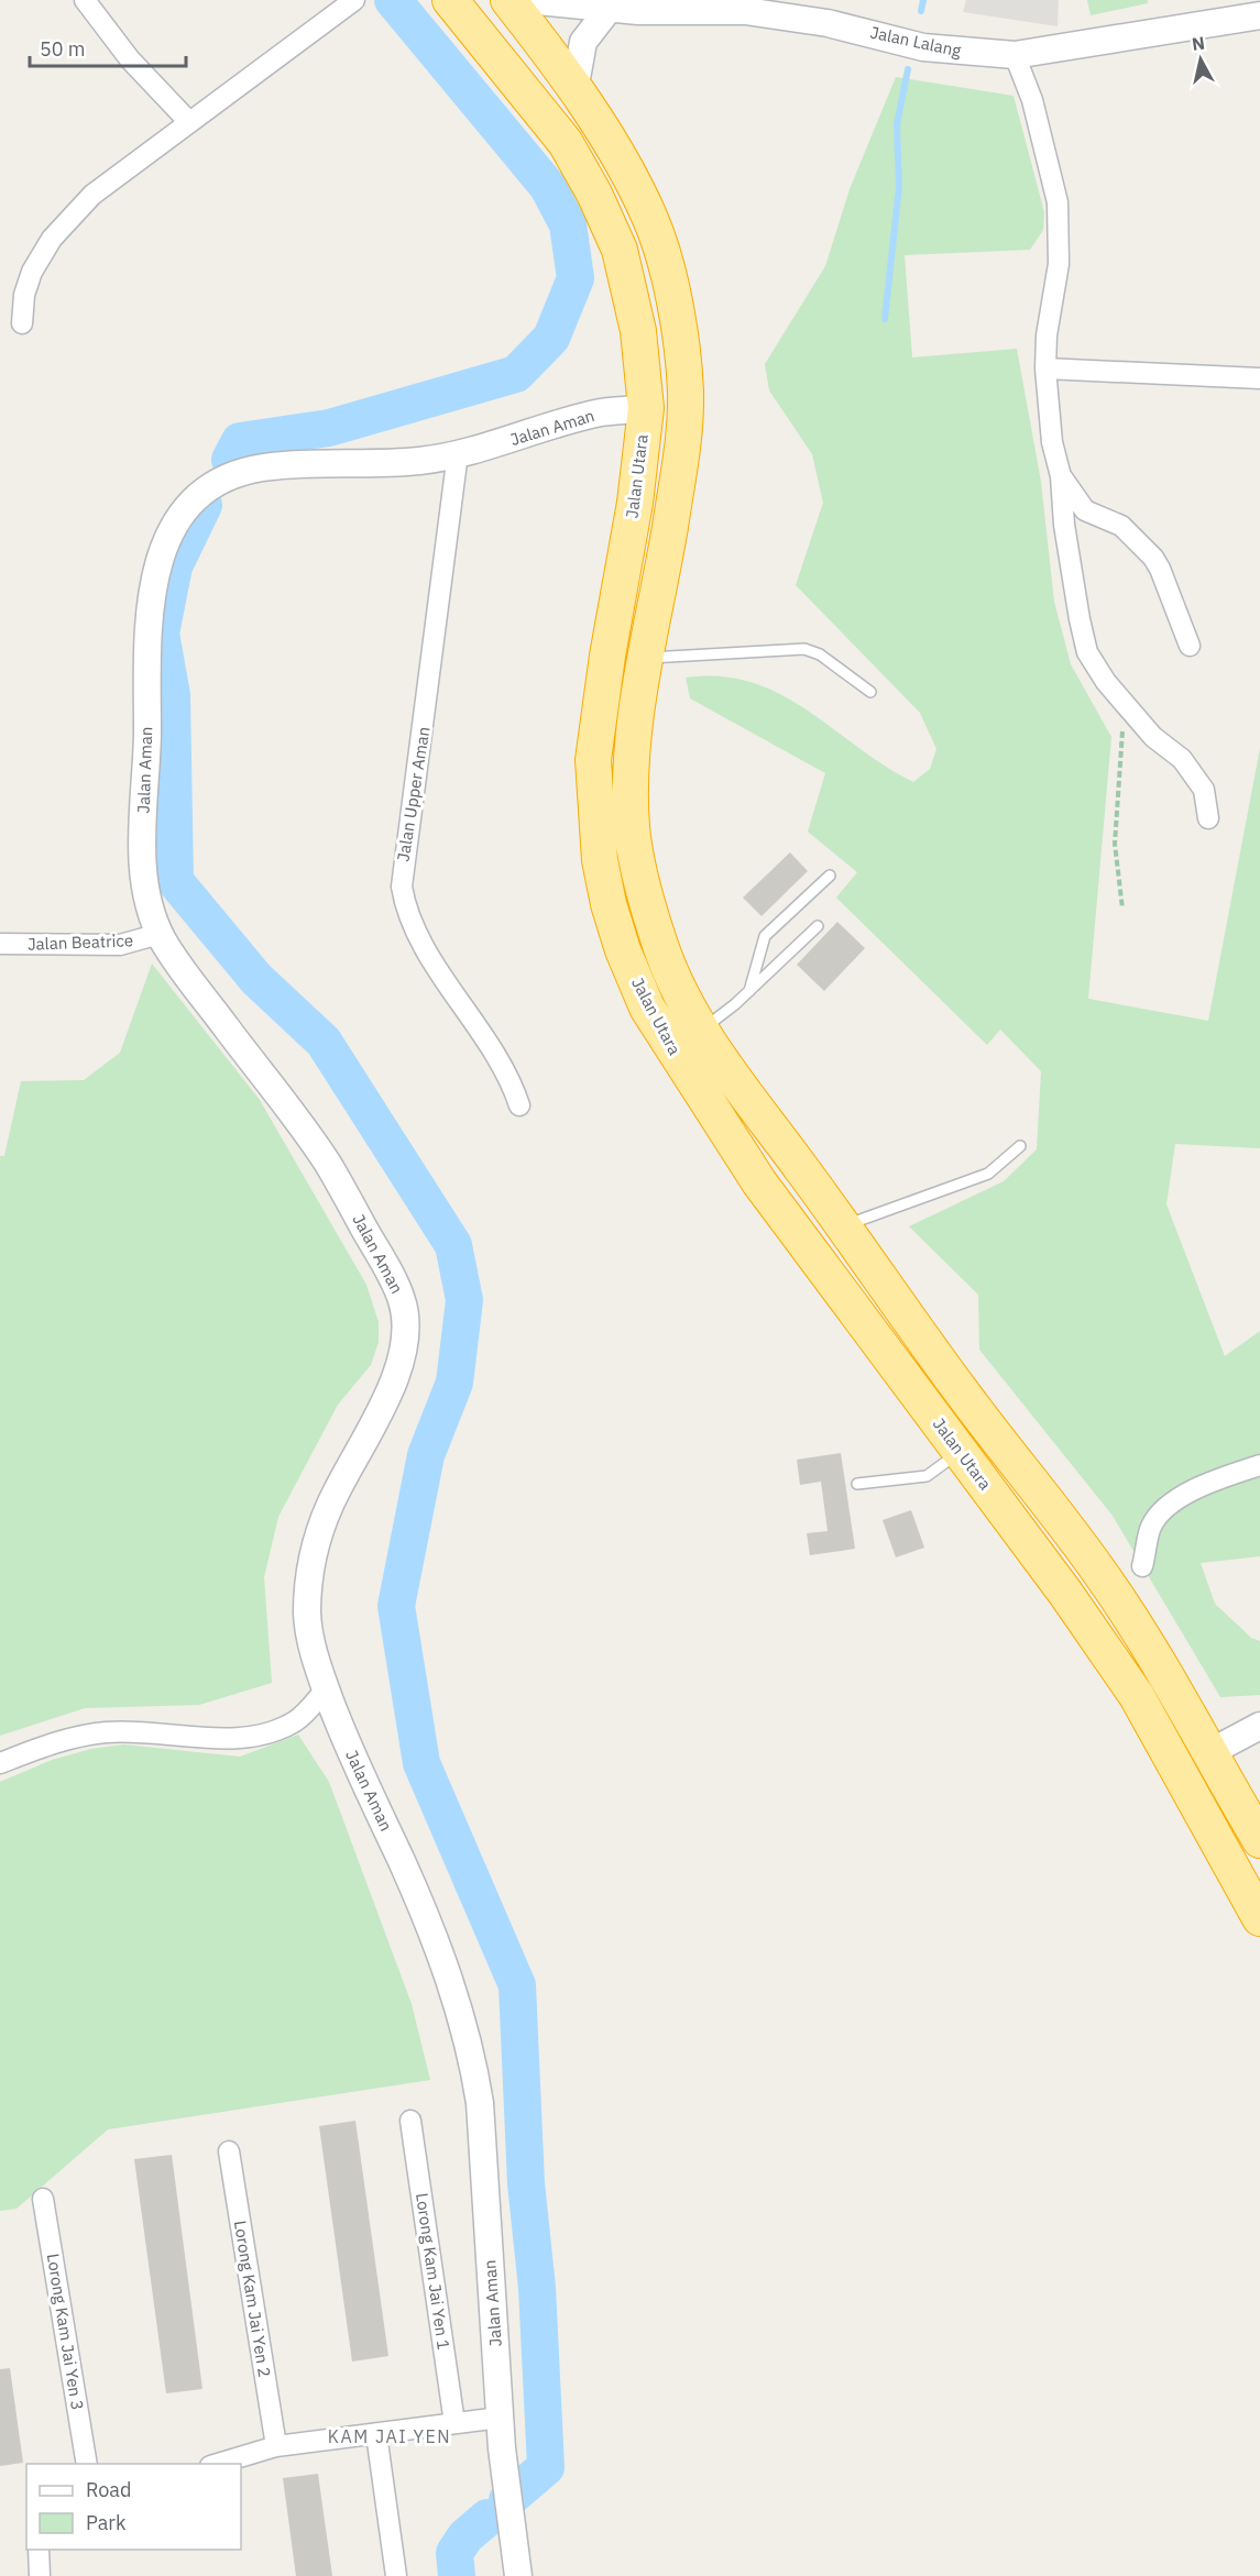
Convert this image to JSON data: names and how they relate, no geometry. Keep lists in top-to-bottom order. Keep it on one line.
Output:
{"streets":{"highway":["Jalan Utara"],"street":["Jalan Lalang","Jalan Aman","Jalan Upper Aman","Jalan Beatrice","Lorong Kam Jai Yen 1","Lorong Kam Jai Yen 2","Lorong Kam Jai Yen 3"]},"crossings":[["Jalan Aman","Jalan Utara"],["Jalan Aman","Jalan Upper Aman"],["Jalan Aman","Jalan Beatrice"]],"districts":["KAM JAI YEN"],"legend":["Road","Park"],"scale_bar":"50 m","north":"top"}
